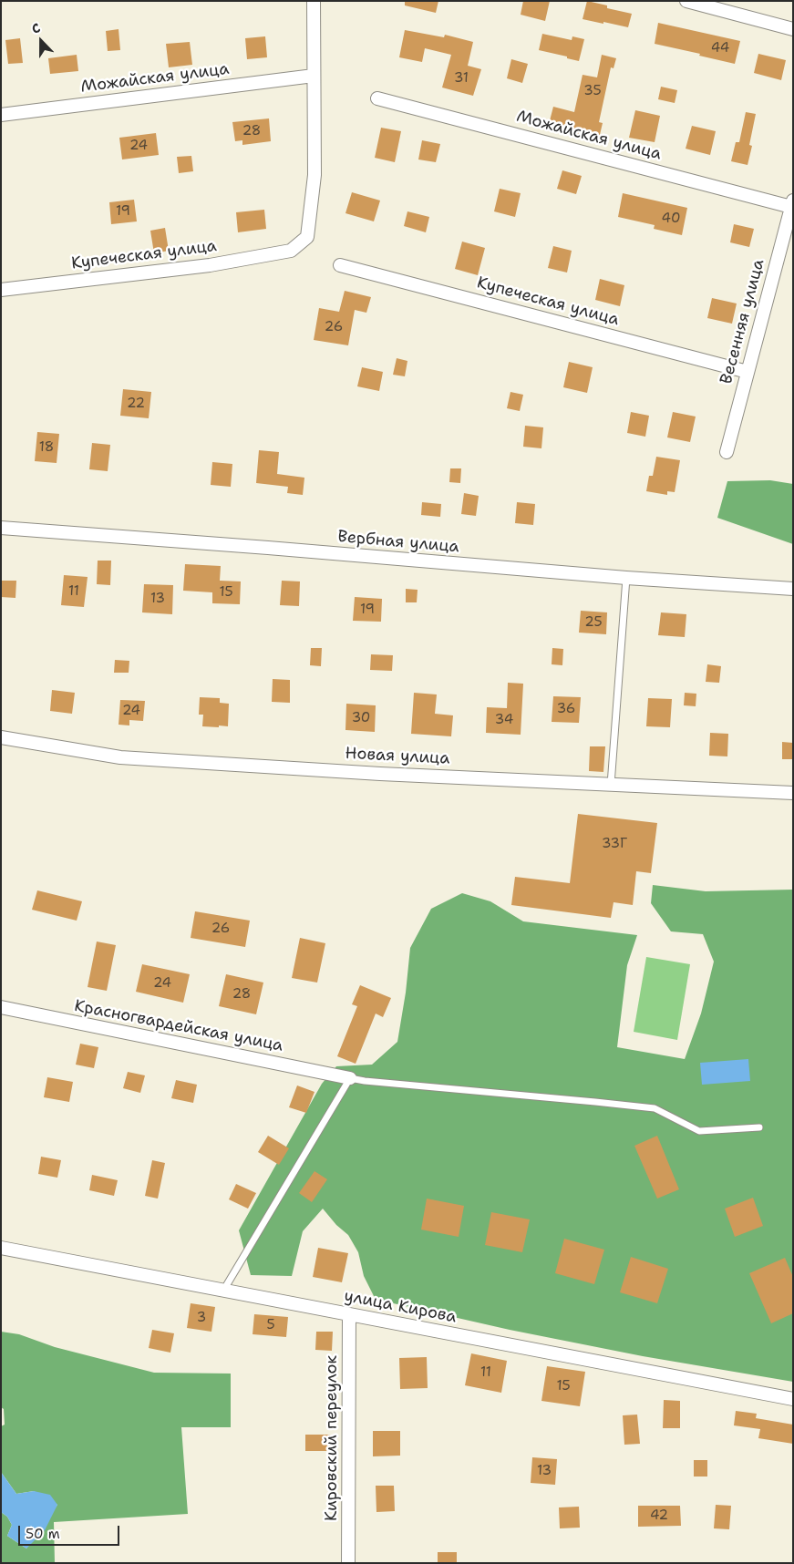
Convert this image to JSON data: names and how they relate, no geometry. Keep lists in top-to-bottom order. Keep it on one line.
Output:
{"streets":{"street":["Можайская улица","Купеческая улица","Весенняя улица","Вербная улица","Новая улица","Красногвардейская улица","улица Кирова","Кировский переулок"]},"crossings":[["Можайская улица","Купеческая улица"],["Можайская улица","Весенняя улица"],["Купеческая улица","Весенняя улица"],["улица Кирова","Кировский переулок"]],"house_numbers":["44","31","35","28","24","19","40","26","22","18","11","15","13","19","25","36","24","30","34","33Г","26","24","28","3","5","11","15","13","42"],"scale_bar":"50 m","north":"top"}
